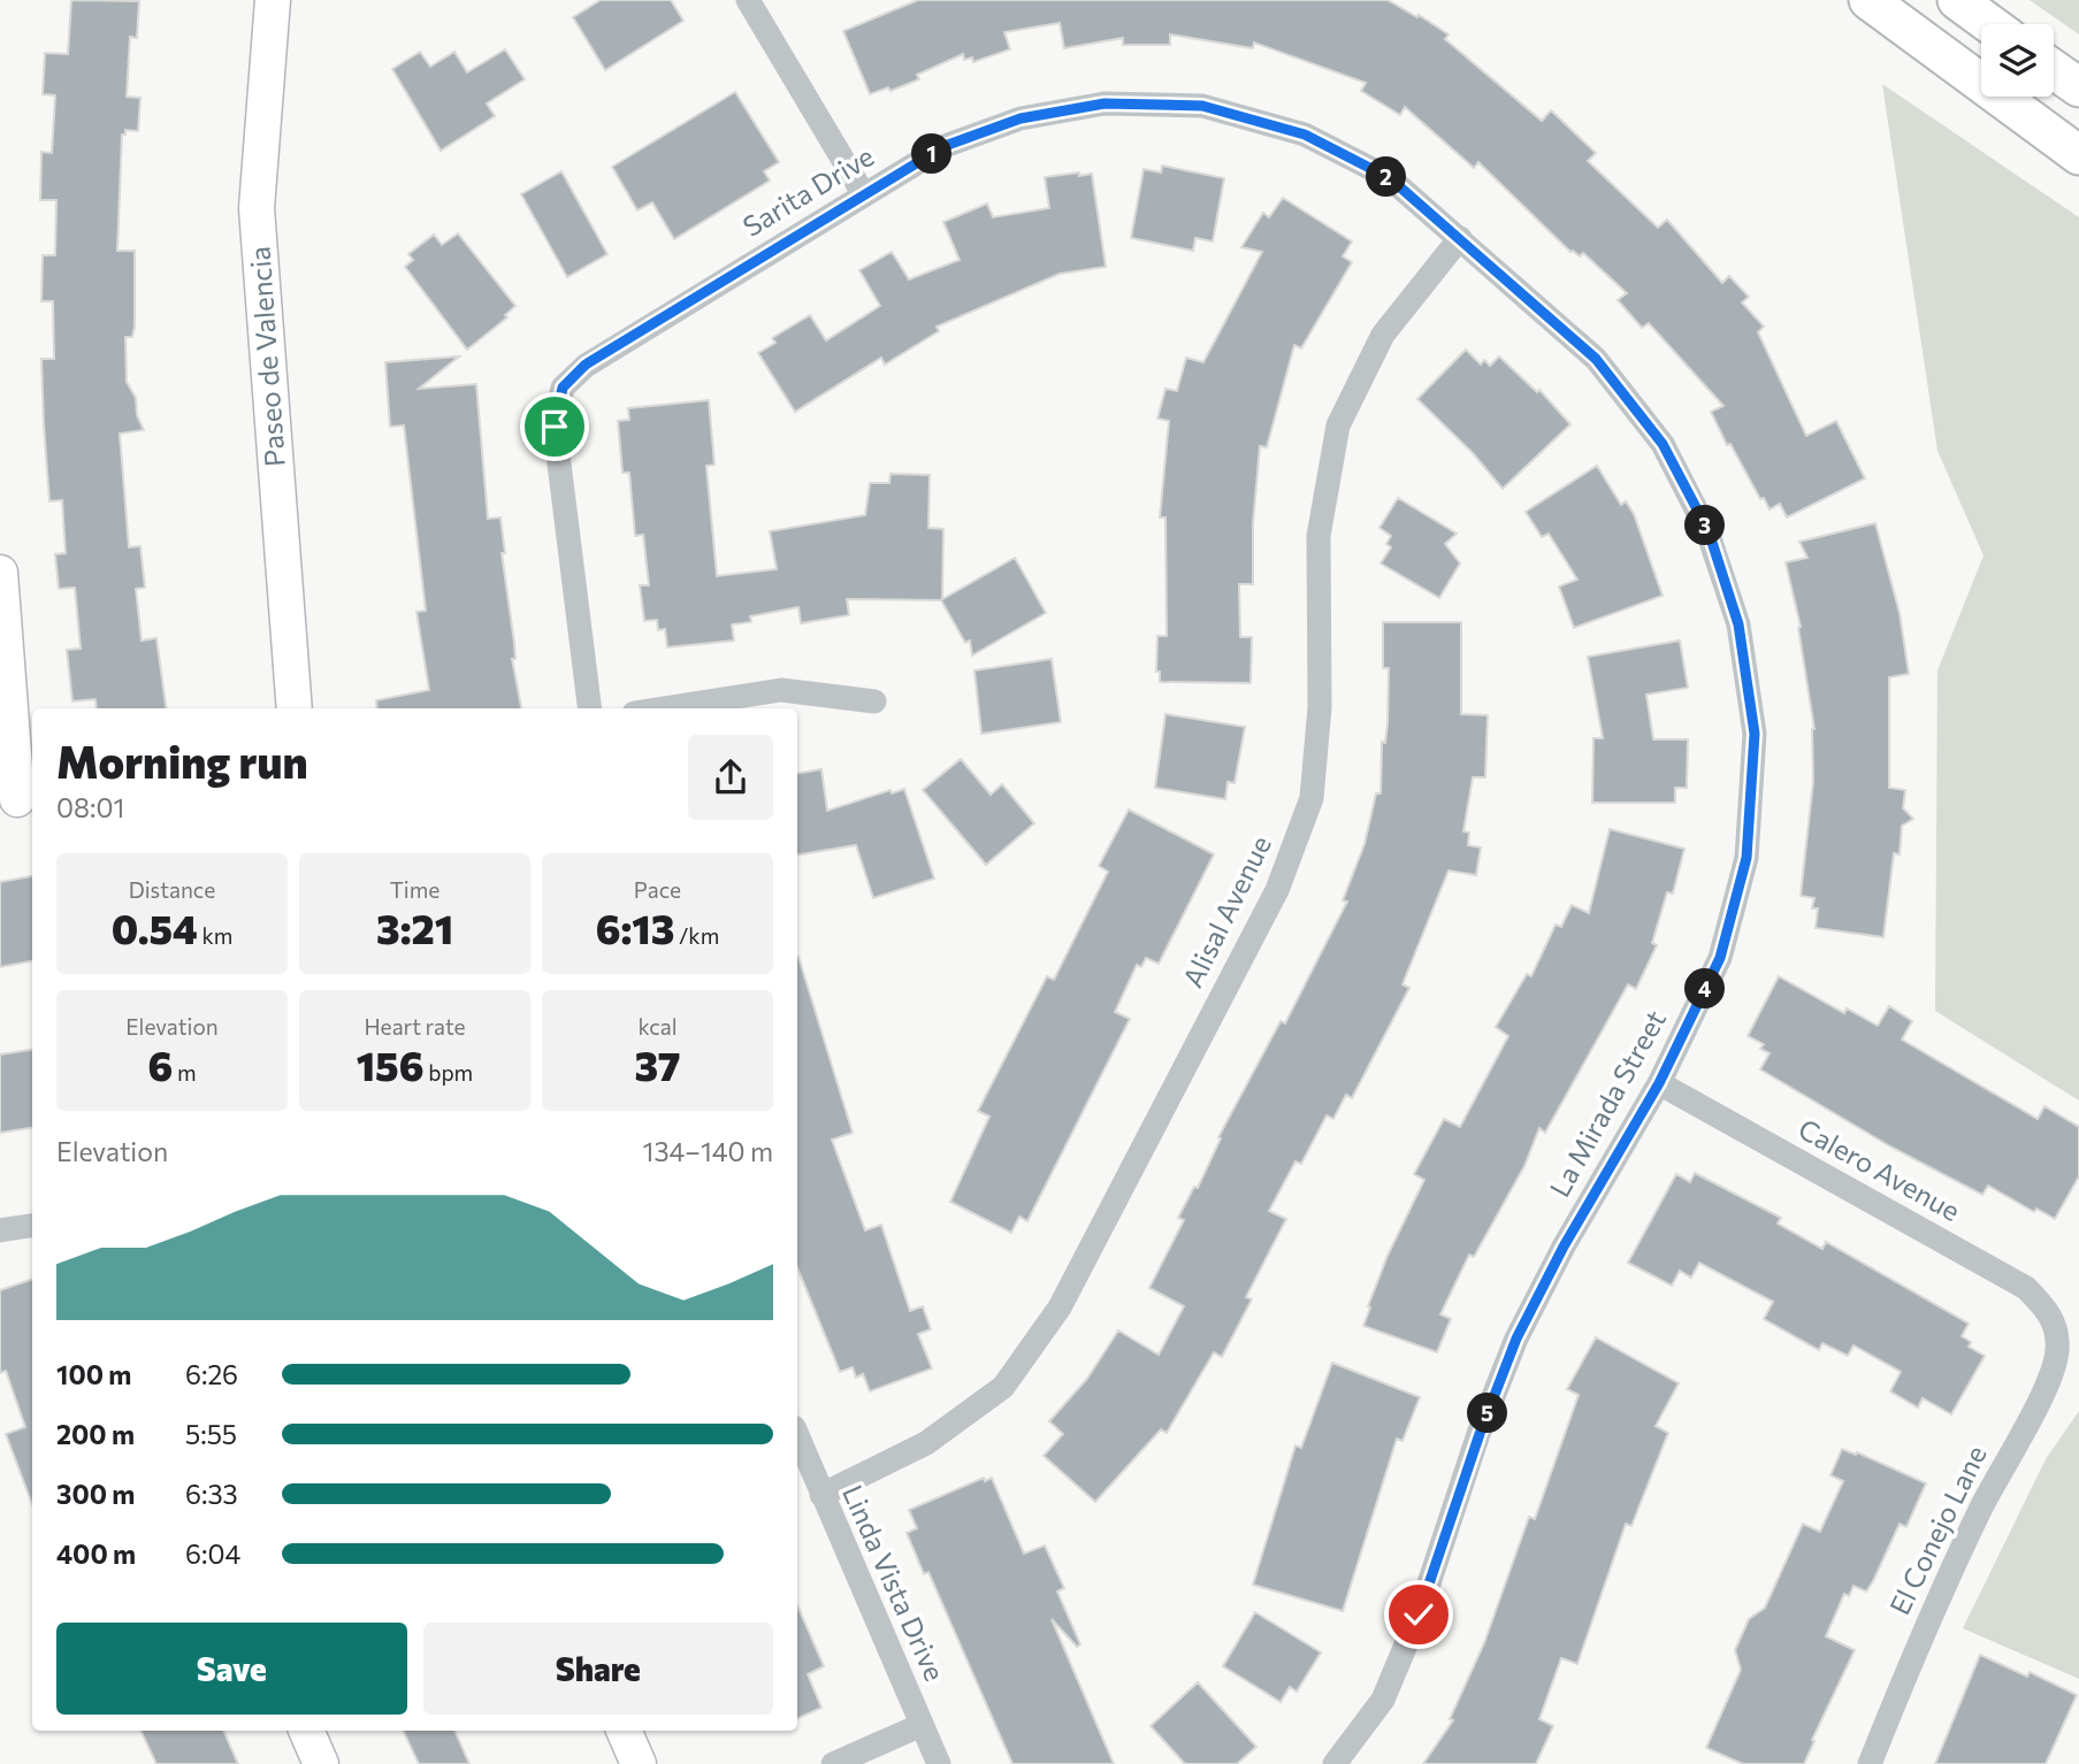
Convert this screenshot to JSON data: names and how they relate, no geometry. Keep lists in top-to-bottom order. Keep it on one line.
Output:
{"streets":{"main road":["Paseo de Valencia"],"street":["Sarita Drive","Alisal Avenue","La Mirada Street","Calero Avenue","El Conejo Lane","Linda Vista Drive"]},"crossings":[["Sarita Drive","Alisal Avenue"],["Sarita Drive","La Mirada Street"],["Alisal Avenue","La Mirada Street"],["Alisal Avenue","Linda Vista Drive"],["La Mirada Street","Calero Avenue"],["Calero Avenue","El Conejo Lane"]],"page":{"pins":["1","2","3","4","5"],"heading":["Morning run","08:01"],"stats":[["Distance","0.54 km"],["Time","3:21"],["Pace","6:13 /km"],["Elevation","6 m"],["Heart rate","156 bpm"],["kcal","37"]],"chart":["Elevation","134–140 m"],"list":[{"name":"100 m","note":"6:26"},{"name":"200 m","note":"5:55"},{"name":"300 m","note":"6:33"},{"name":"400 m","note":"6:04"}],"buttons":["Save","Share"]}}
